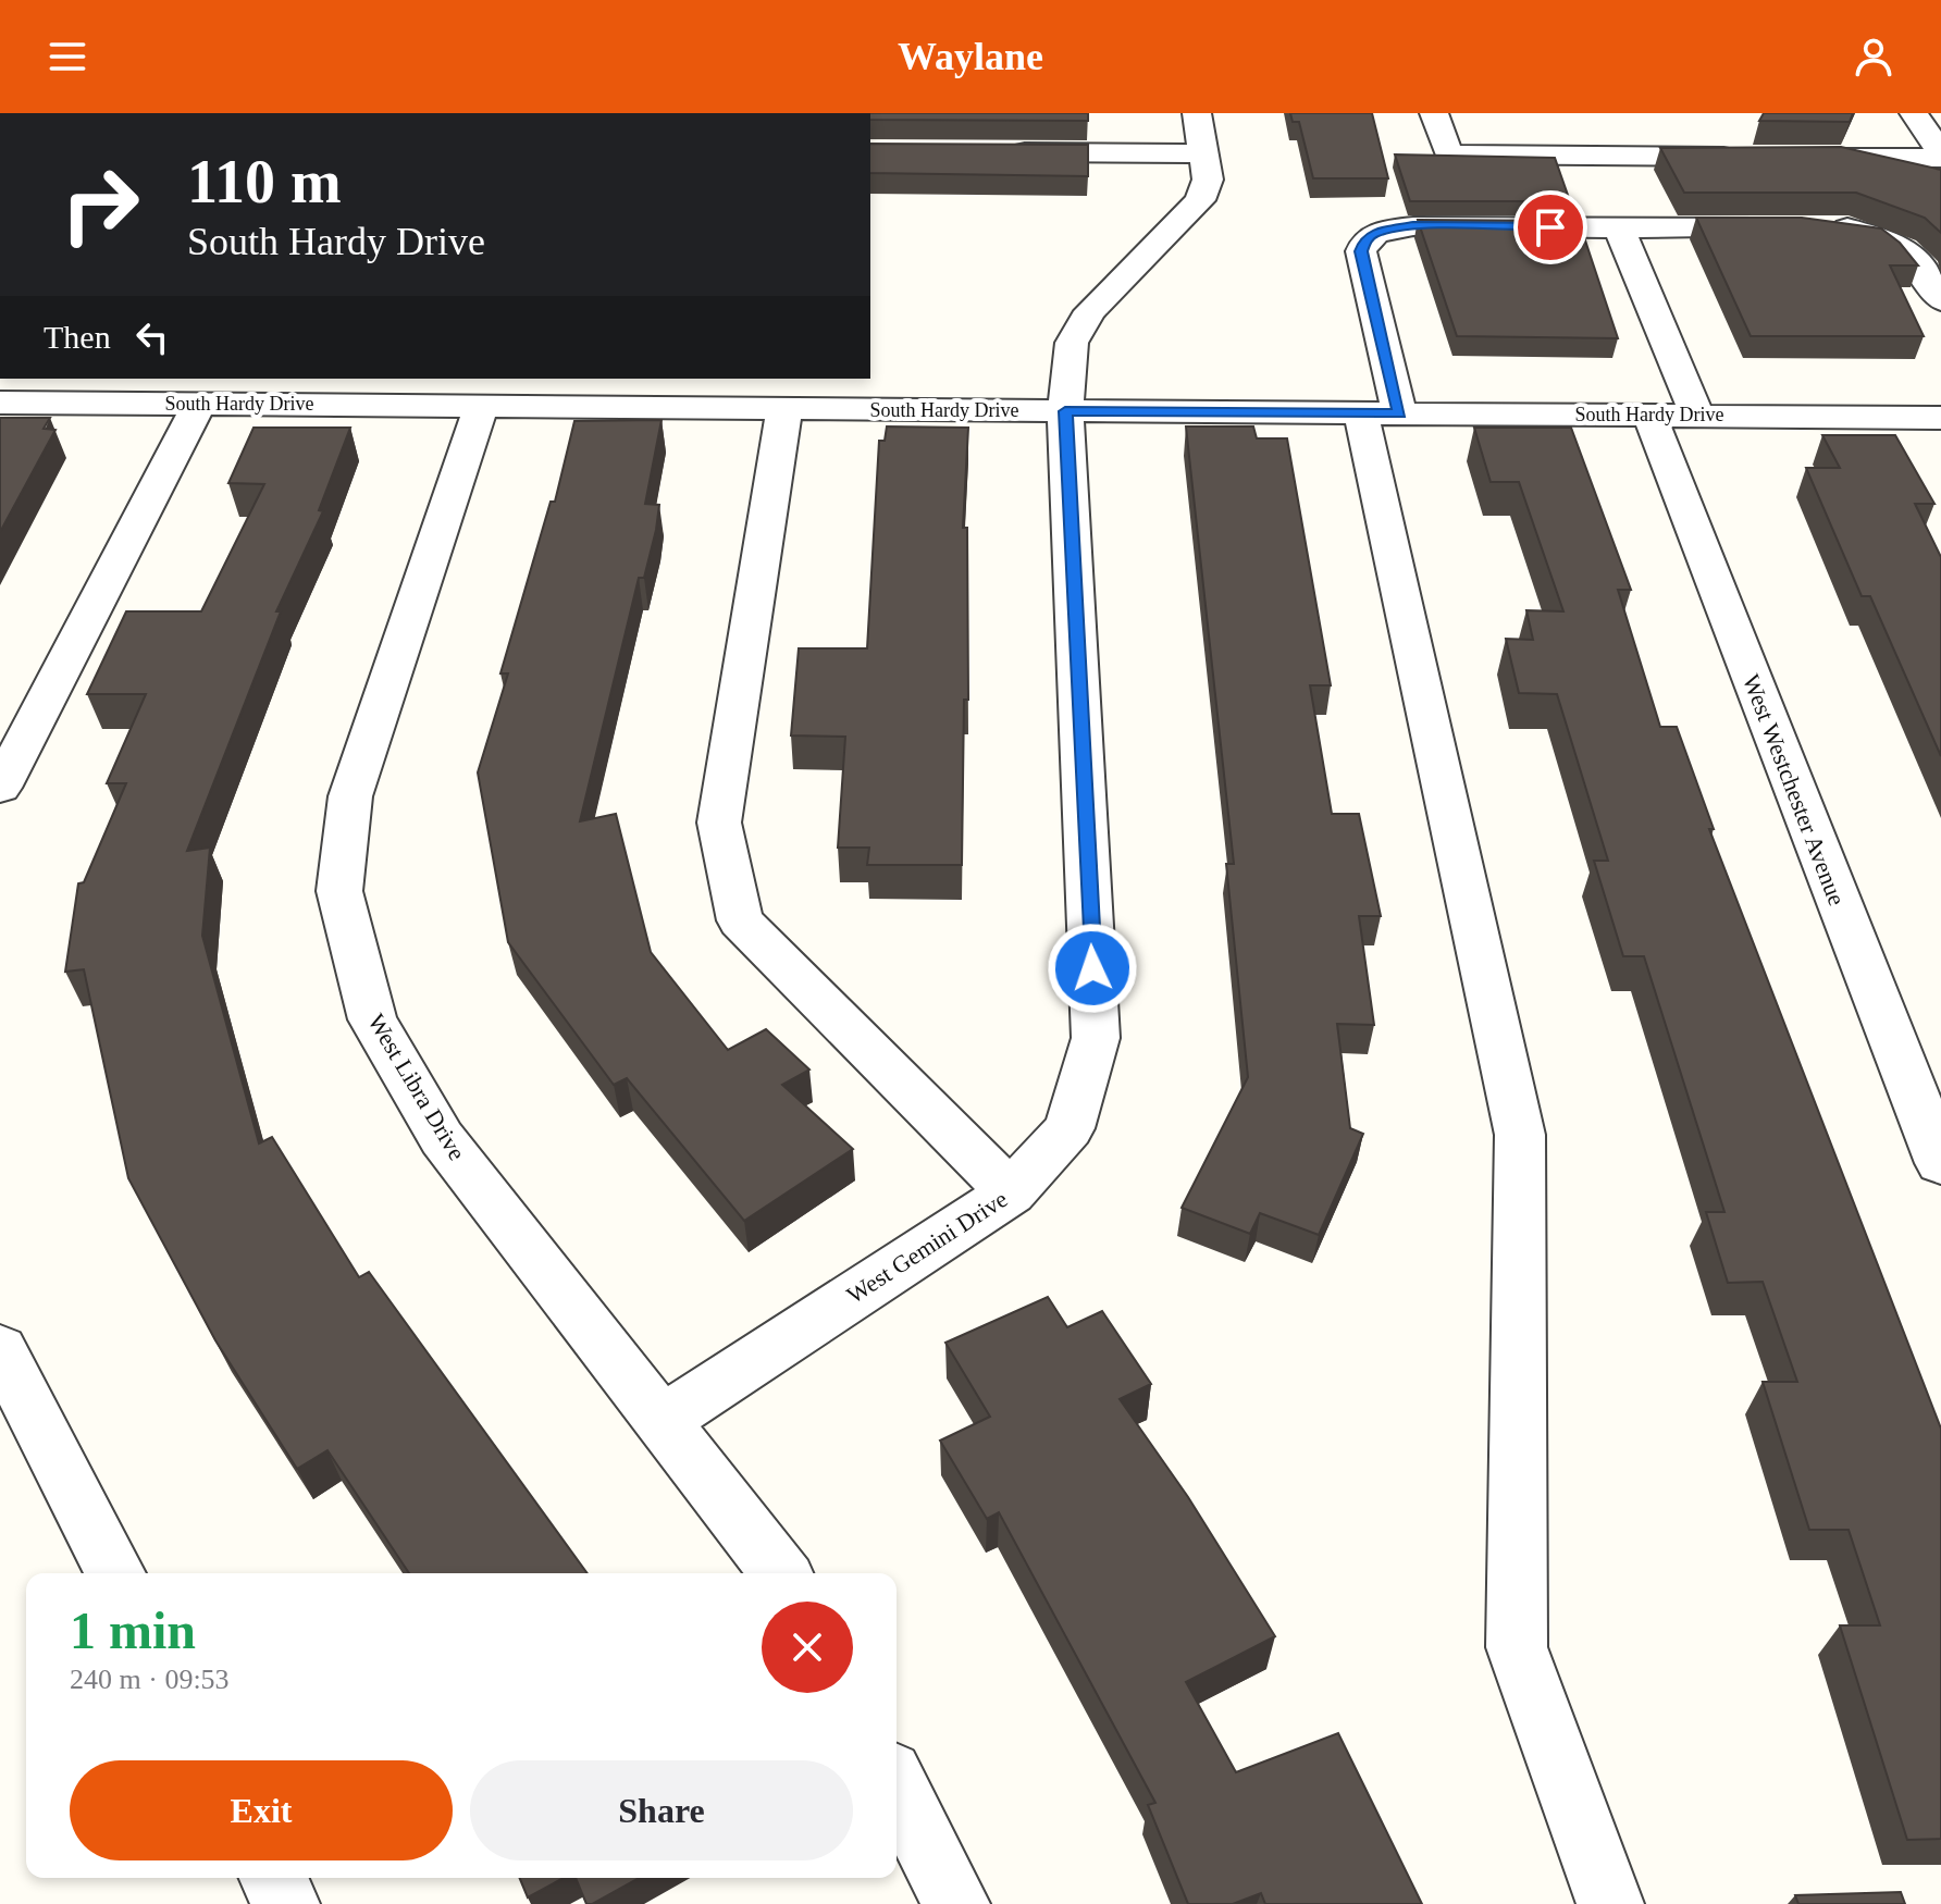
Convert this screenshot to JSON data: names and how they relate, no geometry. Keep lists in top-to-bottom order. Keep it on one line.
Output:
{"streets":{"street":["South Hardy Drive","West Westchester Avenue","West Libra Drive","West Gemini Drive"]},"crossings":[["South Hardy Drive","West Westchester Avenue"],["South Hardy Drive","West Libra Drive"],["South Hardy Drive","West Gemini Drive"],["West Libra Drive","West Gemini Drive"]],"page":{"header":"Waylane","turn":["110 m","South Hardy Drive"],"then":"Then","heading":["1 min","240 m · 09:53"],"buttons":["Exit","Share"]}}
